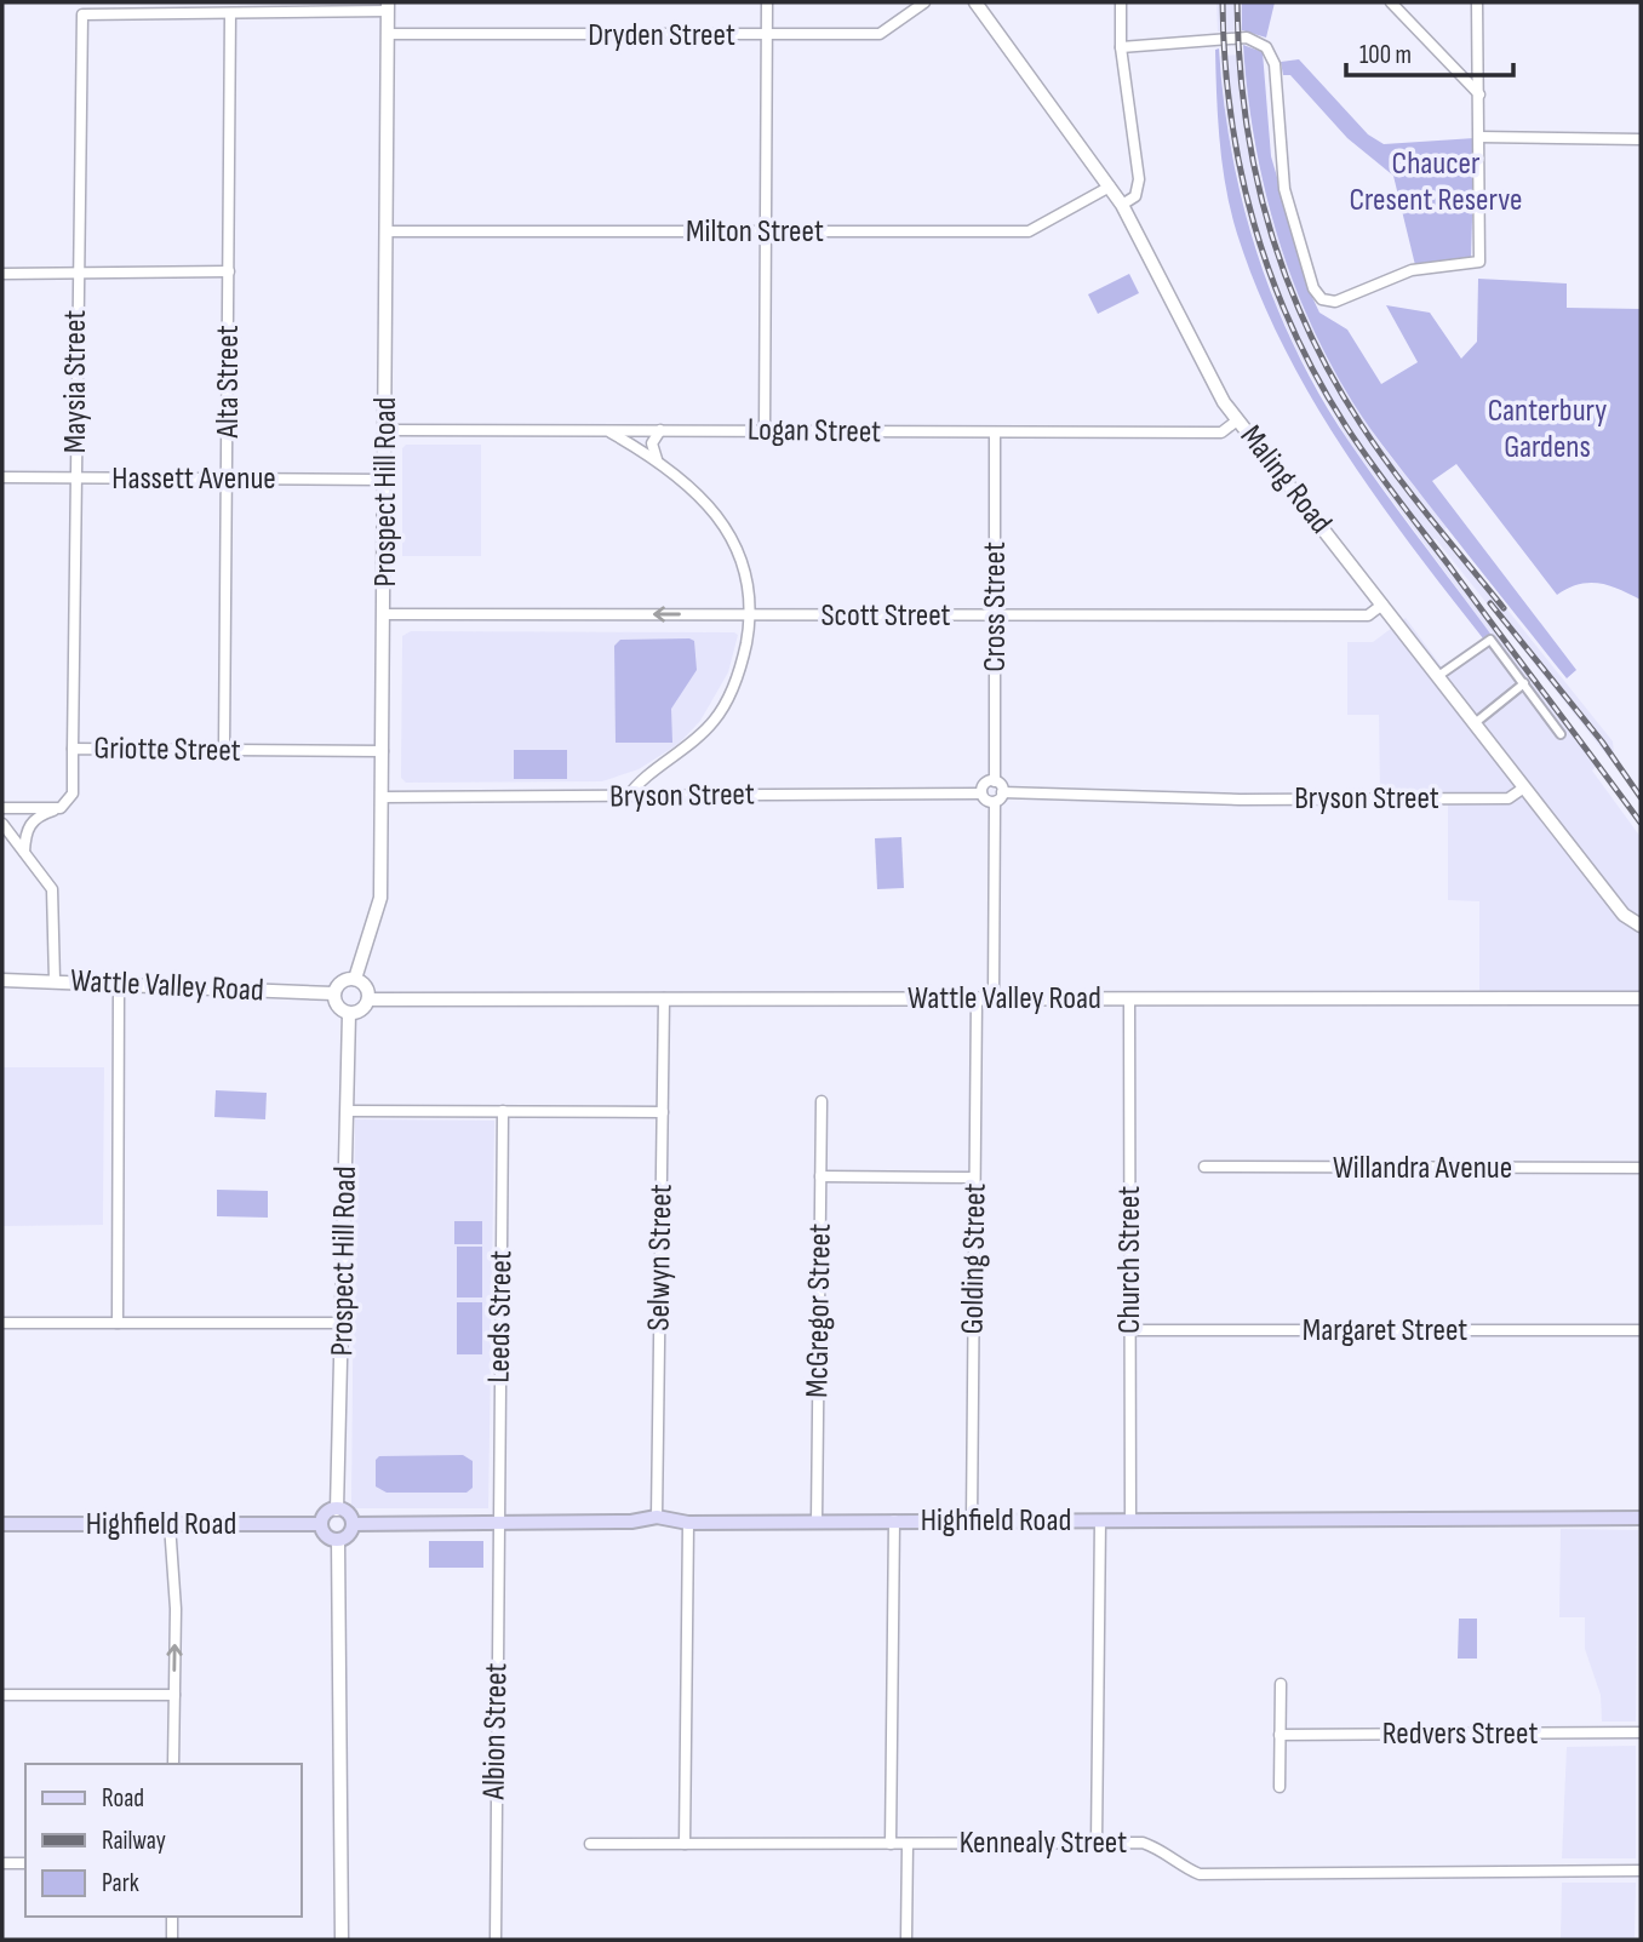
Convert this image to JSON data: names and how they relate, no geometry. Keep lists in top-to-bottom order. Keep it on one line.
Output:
{"streets":{"main road":["Highfield Road"],"street":["Dryden Street","Milton Street","Maysia Street","Alta Street","Logan Street","Hassett Avenue","Maling Road","Prospect Hill Road","Cross Street","Scott Street","Griotte Street","Bryson Street","Wattle Valley Road","Willandra Avenue","Selwyn Street","Golding Street","Church Street","McGregor Street","Leeds Street","Margaret Street","Albion Street","Redvers Street","Kennealy Street"]},"crossings":[["Dryden Street","Prospect Hill Road"],["Milton Street","Maling Road"],["Milton Street","Prospect Hill Road"],["Maysia Street","Alta Street"],["Maysia Street","Hassett Avenue"],["Maysia Street","Griotte Street"],["Alta Street","Hassett Avenue"],["Alta Street","Griotte Street"],["Logan Street","Maling Road"],["Logan Street","Prospect Hill Road"],["Logan Street","Cross Street"],["Hassett Avenue","Prospect Hill Road"],["Maling Road","Scott Street"],["Maling Road","Bryson Street"],["Prospect Hill Road","Scott Street"],["Prospect Hill Road","Griotte Street"],["Prospect Hill Road","Bryson Street"],["Prospect Hill Road","Wattle Valley Road"],["Prospect Hill Road","Highfield Road"],["Cross Street","Scott Street"],["Cross Street","Bryson Street"],["Wattle Valley Road","Selwyn Street"],["Wattle Valley Road","Golding Street"],["Wattle Valley Road","Church Street"],["Selwyn Street","Highfield Road"],["Golding Street","Highfield Road"],["Church Street","Margaret Street"],["Church Street","Highfield Road"],["McGregor Street","Highfield Road"],["Leeds Street","Highfield Road"],["Leeds Street","Albion Street"],["Highfield Road","Albion Street"]],"one_way":["Scott Street"],"parks":["Chaucer Cresent Reserve","Canterbury Gardens"],"legend":["Road","Railway","Park"],"scale_bar":"100 m"}
